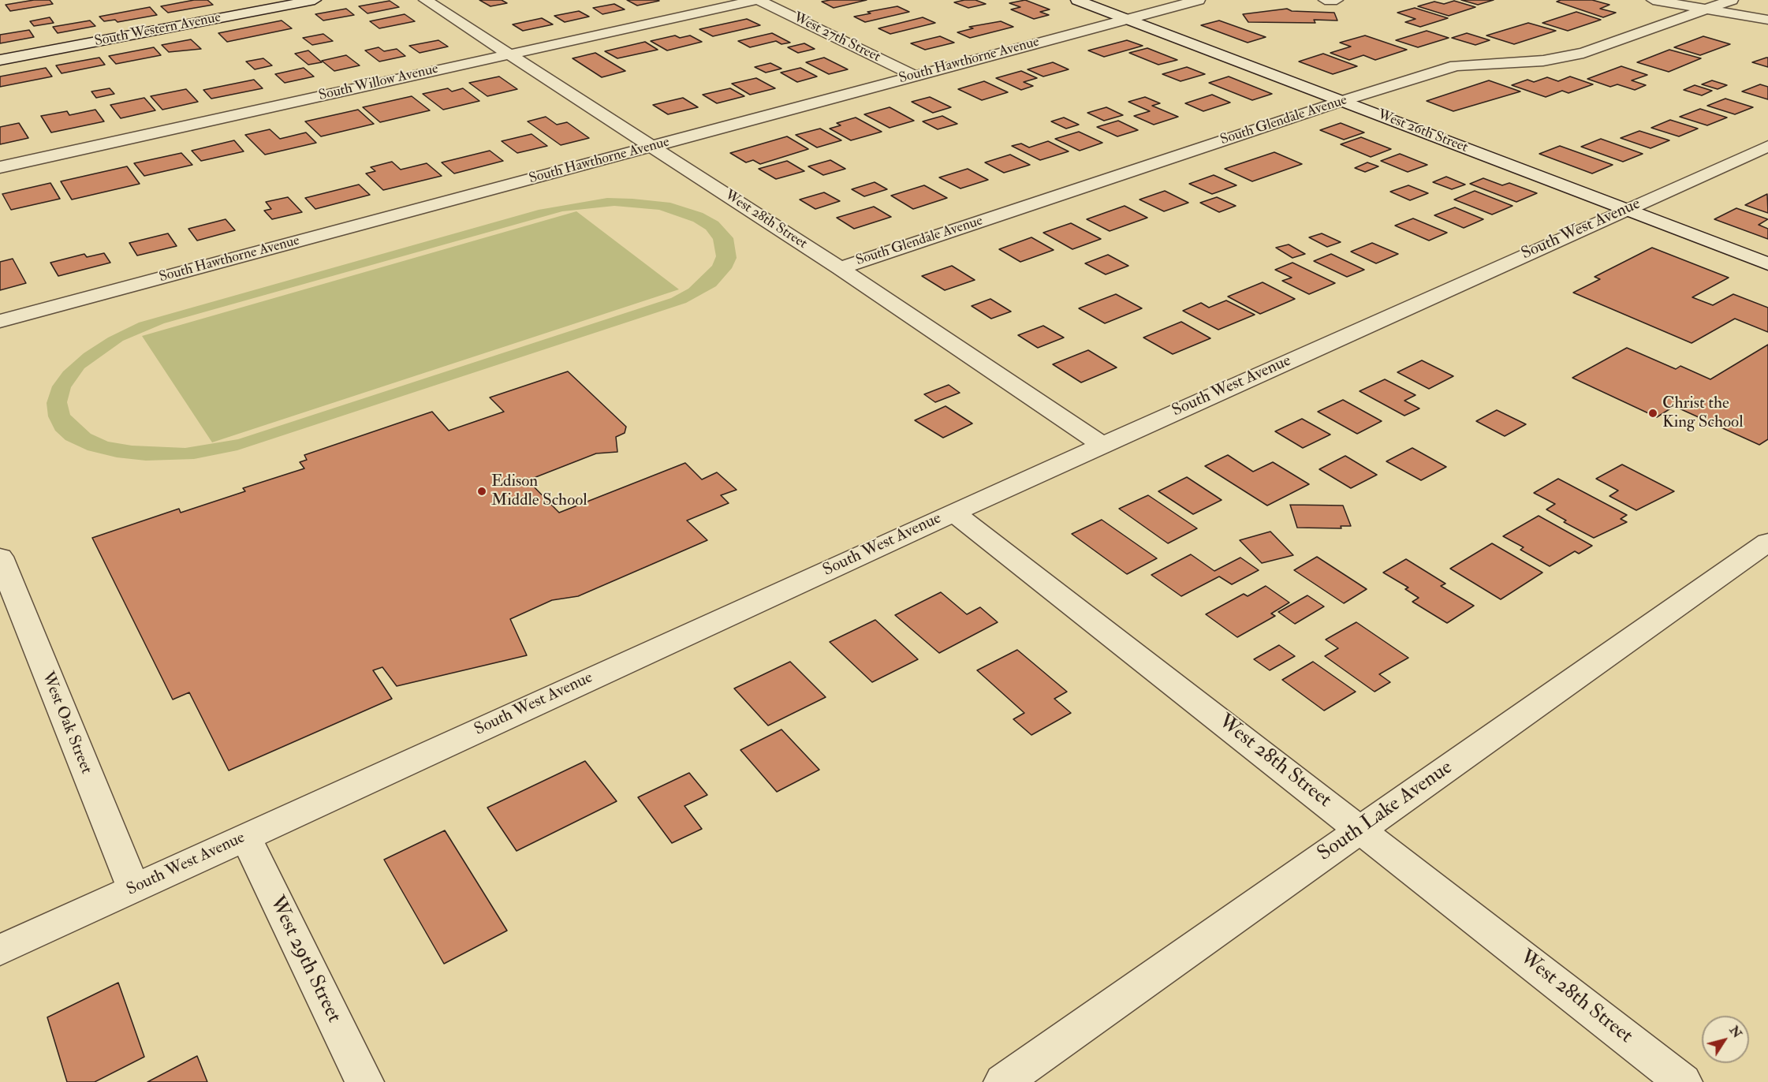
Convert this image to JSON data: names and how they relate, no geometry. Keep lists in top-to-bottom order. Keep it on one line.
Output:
{"streets":{"street":["South Western Avenue","West 27th Street","South Hawthorne Avenue","South Willow Avenue","South Glendale Avenue","West 26th Street","West 28th Street","South West Avenue","West Oak Street","South Lake Avenue","West 29th Street"]},"crossings":[["West 27th Street","South Hawthorne Avenue"],["West 27th Street","South Willow Avenue"],["South Hawthorne Avenue","West 26th Street"],["South Hawthorne Avenue","West 28th Street"],["South Willow Avenue","West 28th Street"],["South Glendale Avenue","West 26th Street"],["South Glendale Avenue","West 28th Street"],["West 26th Street","South West Avenue"],["West 28th Street","South West Avenue"],["West 28th Street","South Lake Avenue"],["South West Avenue","West Oak Street"],["South West Avenue","West 29th Street"]],"places":["Christ the King School","Edison Middle School"],"north":"top right"}
